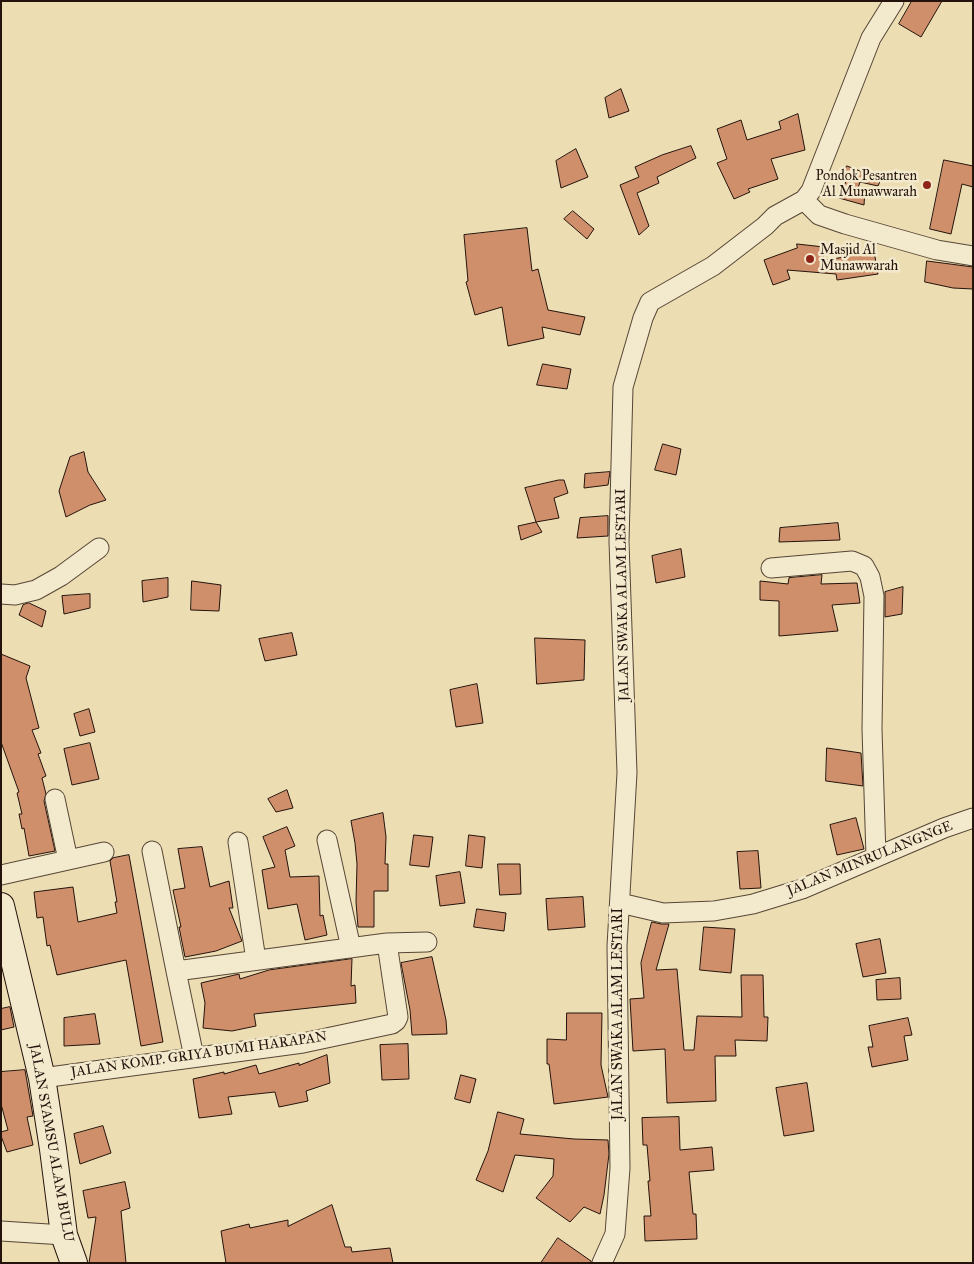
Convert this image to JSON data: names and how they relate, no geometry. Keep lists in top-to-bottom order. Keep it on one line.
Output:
{"streets":{"street":["JALAN SWAKA ALAM LESTARI","JALAN MINRULANGNGE","JALAN KOMP. GRIYA BUMI HARAPAN","JALAN SYAMSU ALAM BULU"]},"crossings":[["JALAN SWAKA ALAM LESTARI","JALAN MINRULANGNGE"],["JALAN KOMP. GRIYA BUMI HARAPAN","JALAN SYAMSU ALAM BULU"]],"places":["Pondok Pesantren Al Munawwarah","Masjid Al Munawwarah"]}
